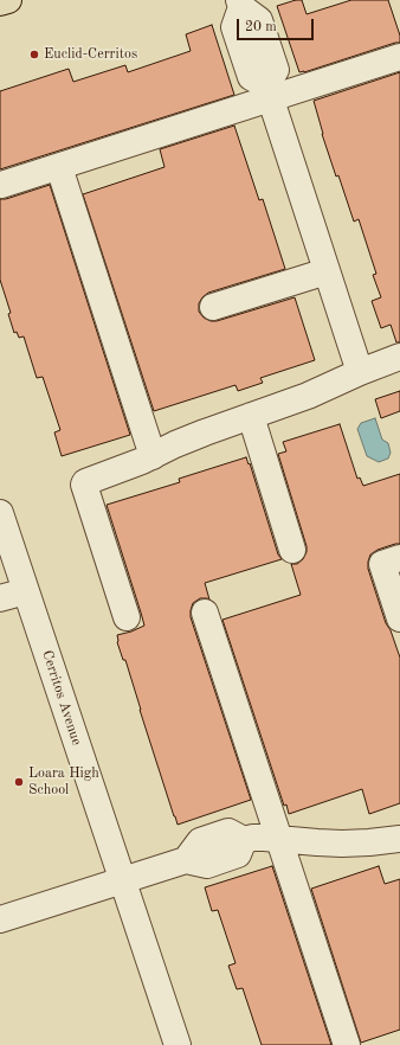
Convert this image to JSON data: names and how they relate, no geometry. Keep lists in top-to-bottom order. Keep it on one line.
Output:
{"streets":{"street":["Cerritos Avenue"]},"places":["Euclid-Cerritos","Loara High School"],"scale_bar":"20 m"}
